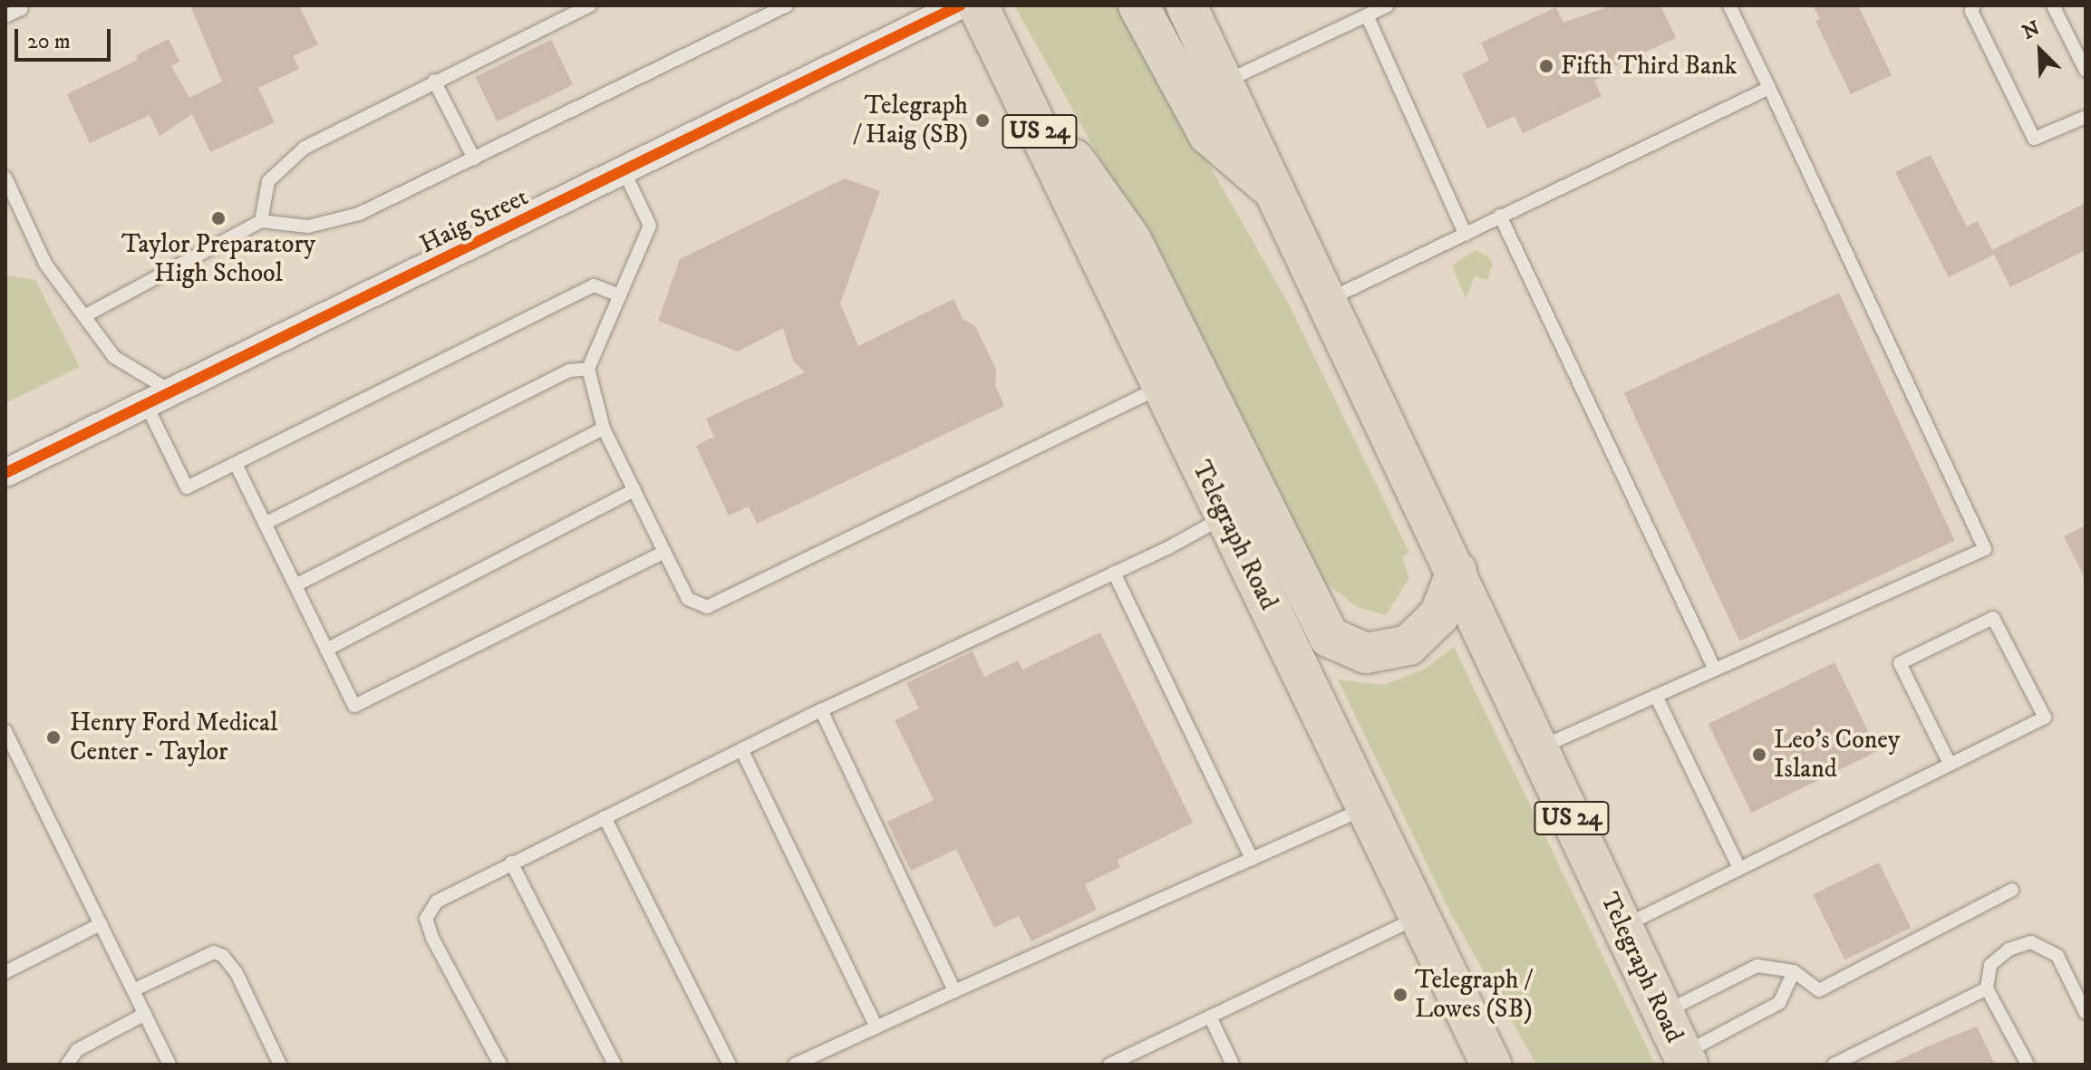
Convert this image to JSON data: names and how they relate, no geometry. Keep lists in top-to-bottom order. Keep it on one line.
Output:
{"streets":{"main road":["US 24","Telegraph Road"],"street":["Haig Street"]},"places":["Fifth Third Bank","Telegraph / Haig (SB)","Taylor Preparatory High School","Henry Ford Medical Center - Taylor","Leo's Coney Island","Telegraph / Lowes (SB)"],"scale_bar":"20 m","north":"top left"}
